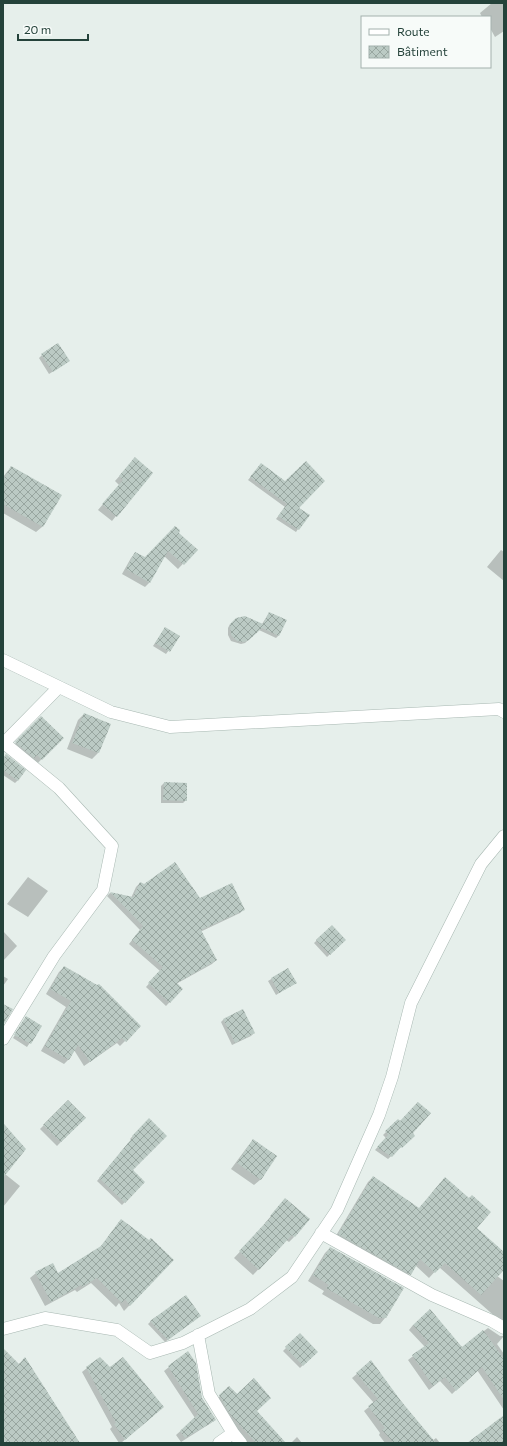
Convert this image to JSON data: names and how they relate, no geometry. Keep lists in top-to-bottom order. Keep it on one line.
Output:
{"legend":["Route","Bâtiment"],"scale_bar":"20 m"}
